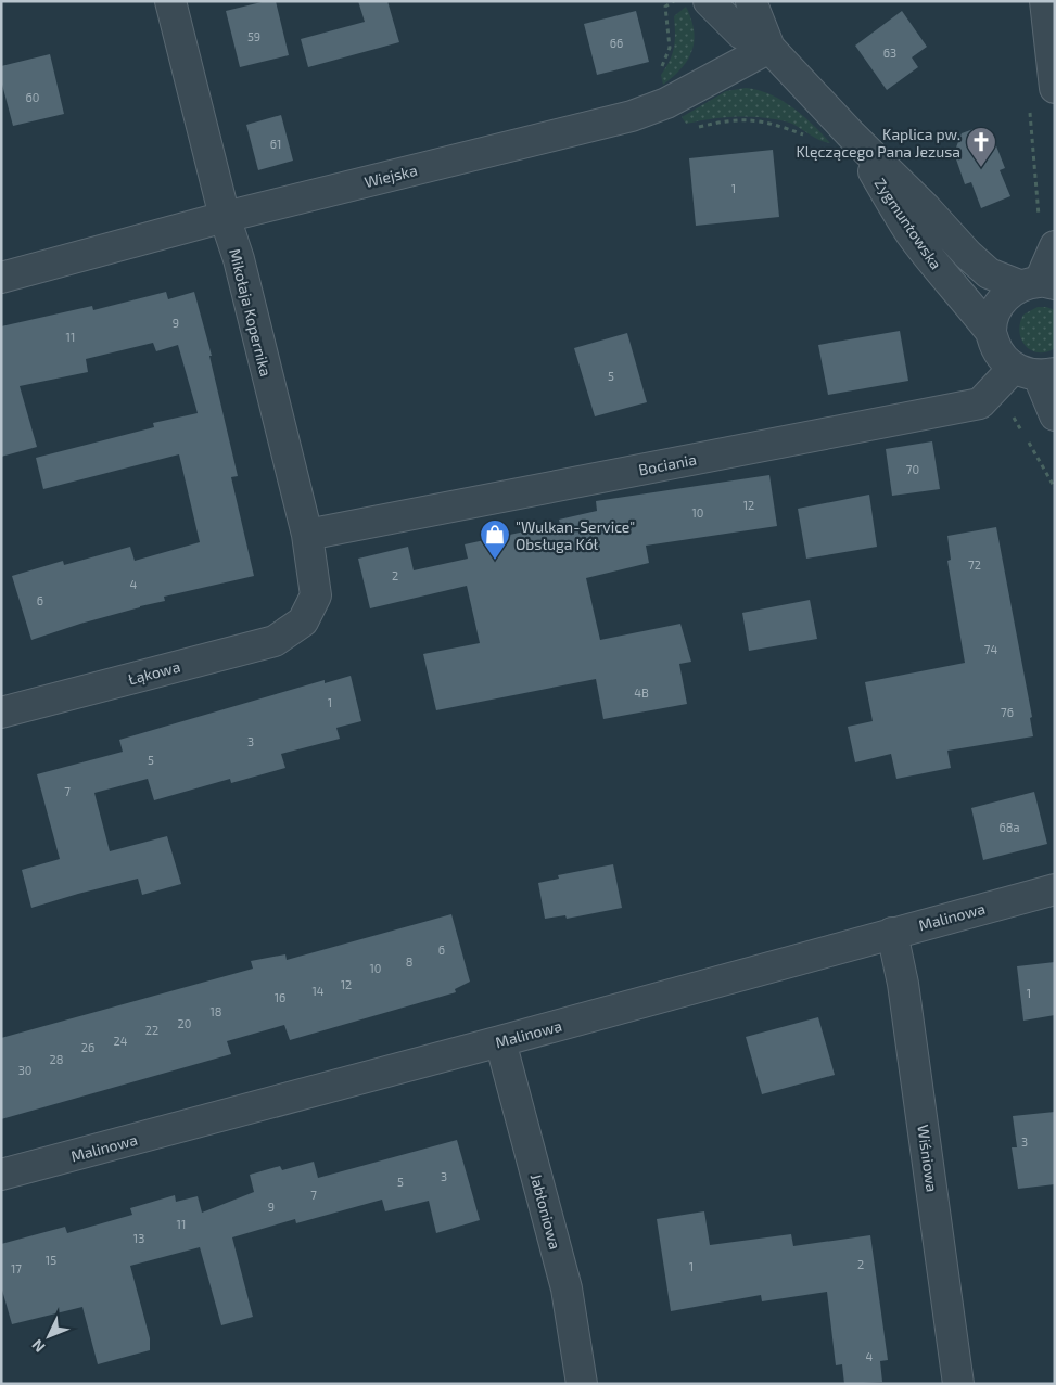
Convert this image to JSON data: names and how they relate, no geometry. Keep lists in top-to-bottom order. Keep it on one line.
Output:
{"streets":{"street":["Wiejska","Zygmuntowska","Mikołaja Kopernika","Bociania","Łąkowa","Malinowa","Wiśniowa","Jabłoniowa"]},"crossings":[["Wiejska","Zygmuntowska"],["Wiejska","Mikołaja Kopernika"],["Zygmuntowska","Bociania"],["Mikołaja Kopernika","Bociania"],["Mikołaja Kopernika","Łąkowa"],["Malinowa","Wiśniowa"],["Malinowa","Jabłoniowa"]],"places":{"church":["Kaplica pw. Klęczącego Pana Jezusa"],"shop":["\"Wulkan-Service\" Obsługa Kół"]},"house_numbers":["59","66","63","60","61","1","9","11","5","70","12","10","72","2","4","6","74","4B","1","76","3","5","7","68a","6","8","10","12","14","1","16","18","20","22","24","26","28","30","3","3","5","7","9","11","13","15","2","1","17","4"],"north":"bottom left"}
